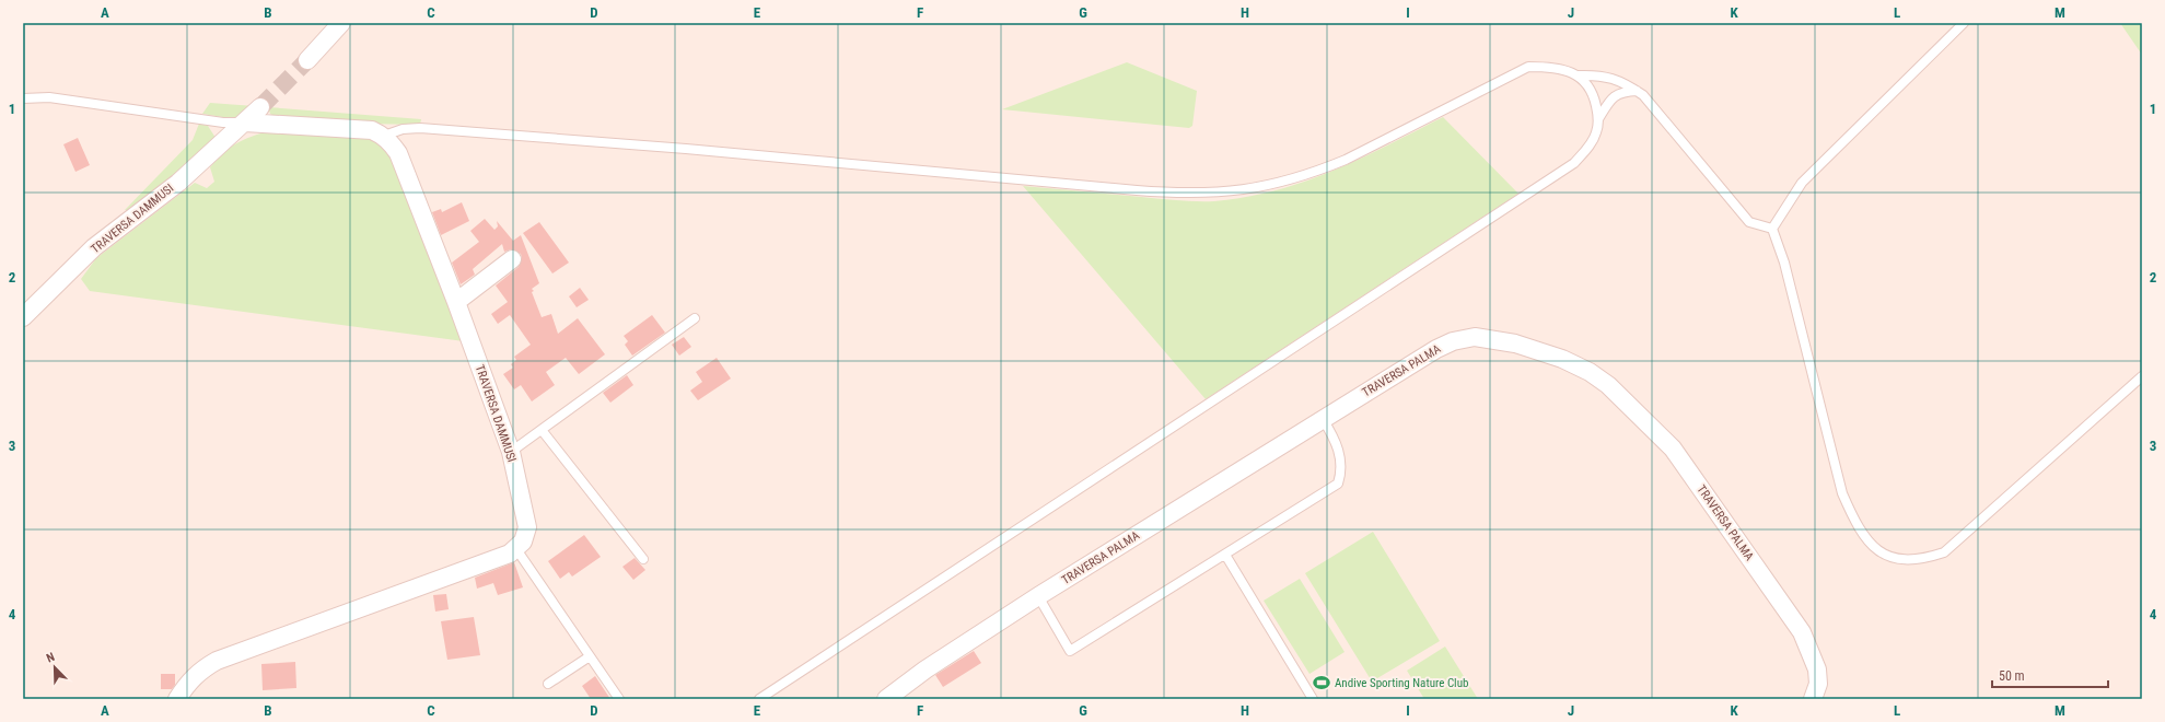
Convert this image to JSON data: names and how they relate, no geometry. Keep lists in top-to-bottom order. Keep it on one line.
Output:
{"streets":{"street":["TRAVERSA DAMMUSI","TRAVERSA PALMA"]},"places":{"sports":["Andive Sporting Nature Club"]},"scale_bar":"50 m","north":"top left","grid":{"columns":["A","B","C","D","E","F","G","H","I","J","K","L","M"],"rows":["1","2","3","4"]}}
